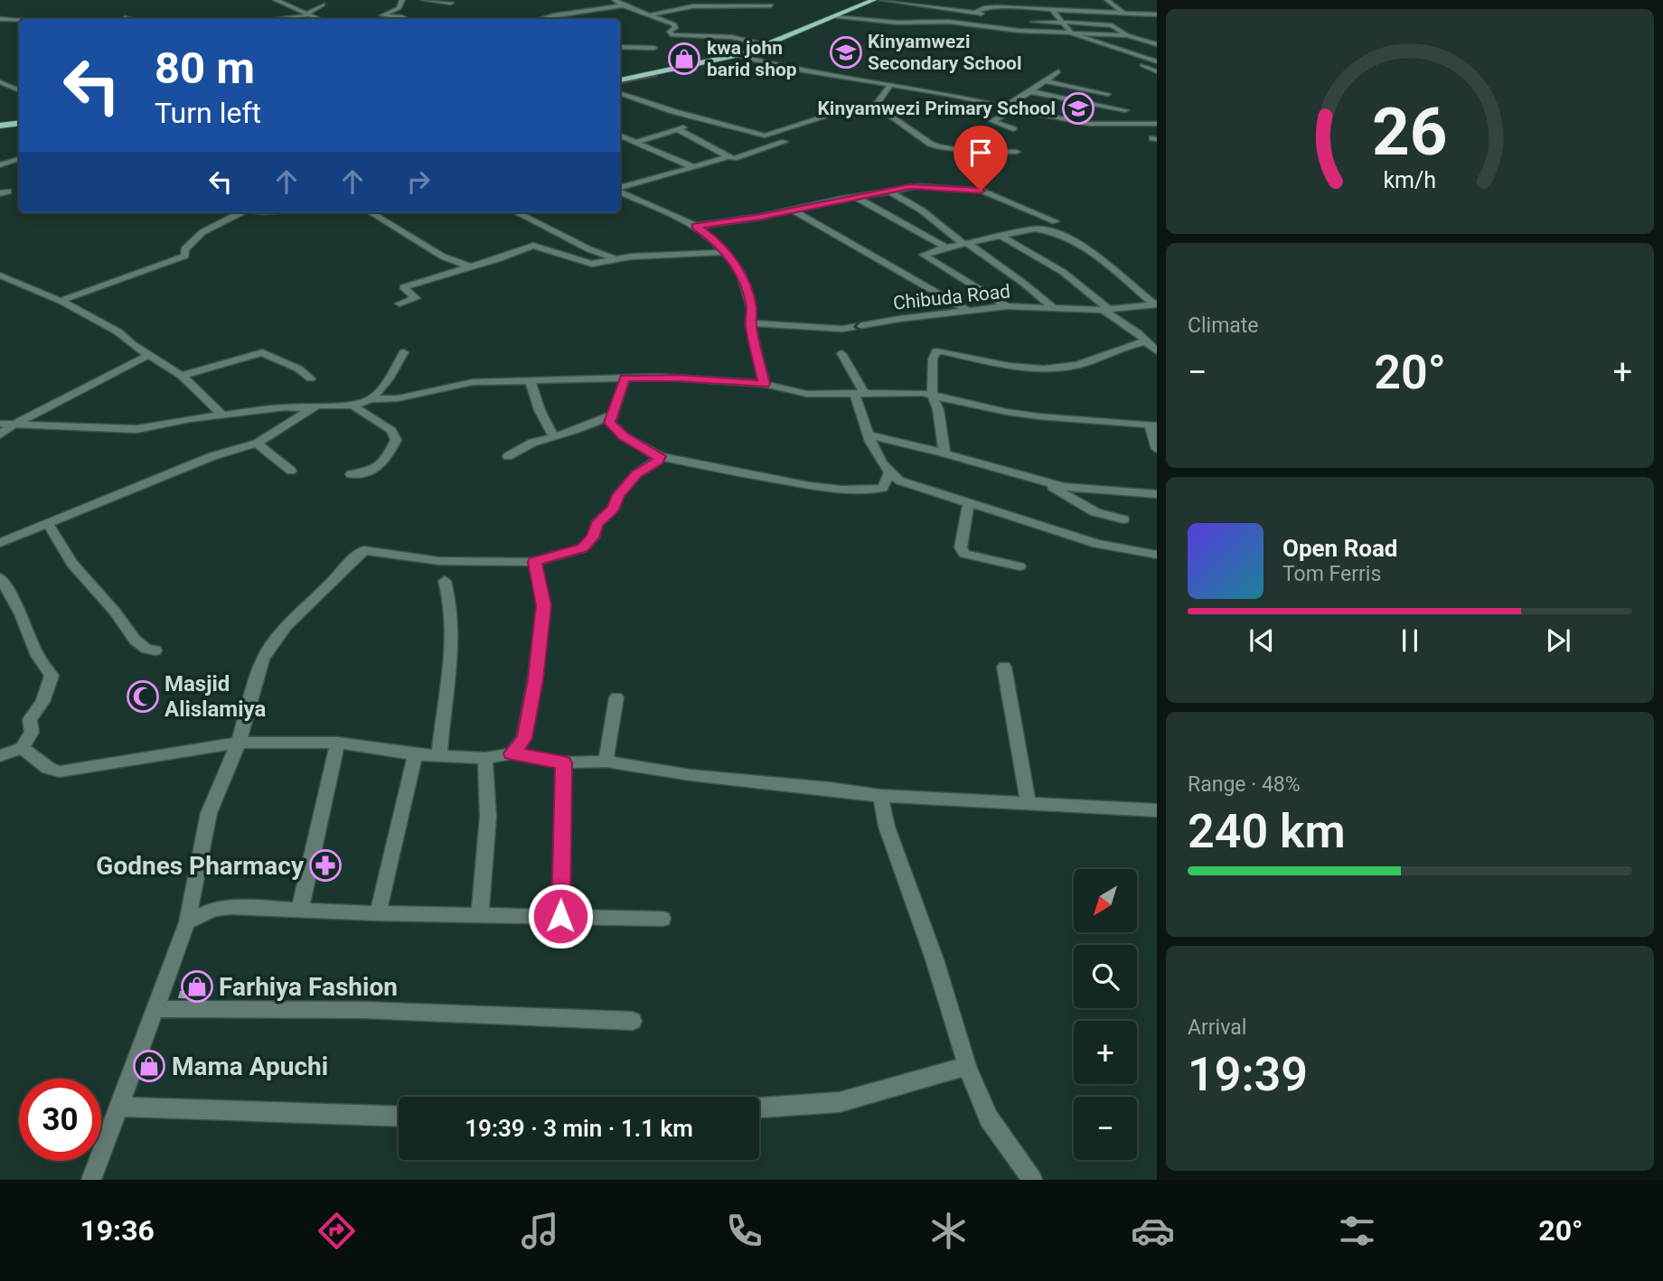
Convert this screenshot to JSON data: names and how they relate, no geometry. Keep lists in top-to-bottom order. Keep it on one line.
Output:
{"streets":{"street":["Chibuda Road"]},"places":{"school or university":["Kinyamwezi Secondary School","Kinyamwezi Primary School"],"shop":["kwa john barid shop","Farhiya Fashion","Mama Apuchi"],"mosque":["Masjid Alislamiya"],"pharmacy":["Godnes Pharmacy"]},"north":"bottom left","page":{"turn":["80 m","Turn left"],"tile":["Climate",["Range · 48%","240 km"],["Arrival","19:39"]],"heat":["−","20°","+"],"song":["Open Road","Tom Ferris"],"map_buttons":["+","−"],"limit":"30","trip":"19:39 · 3 min · 1.1 km","tabs":["19:36","20°"],"gauge":["26","km/h"]}}
